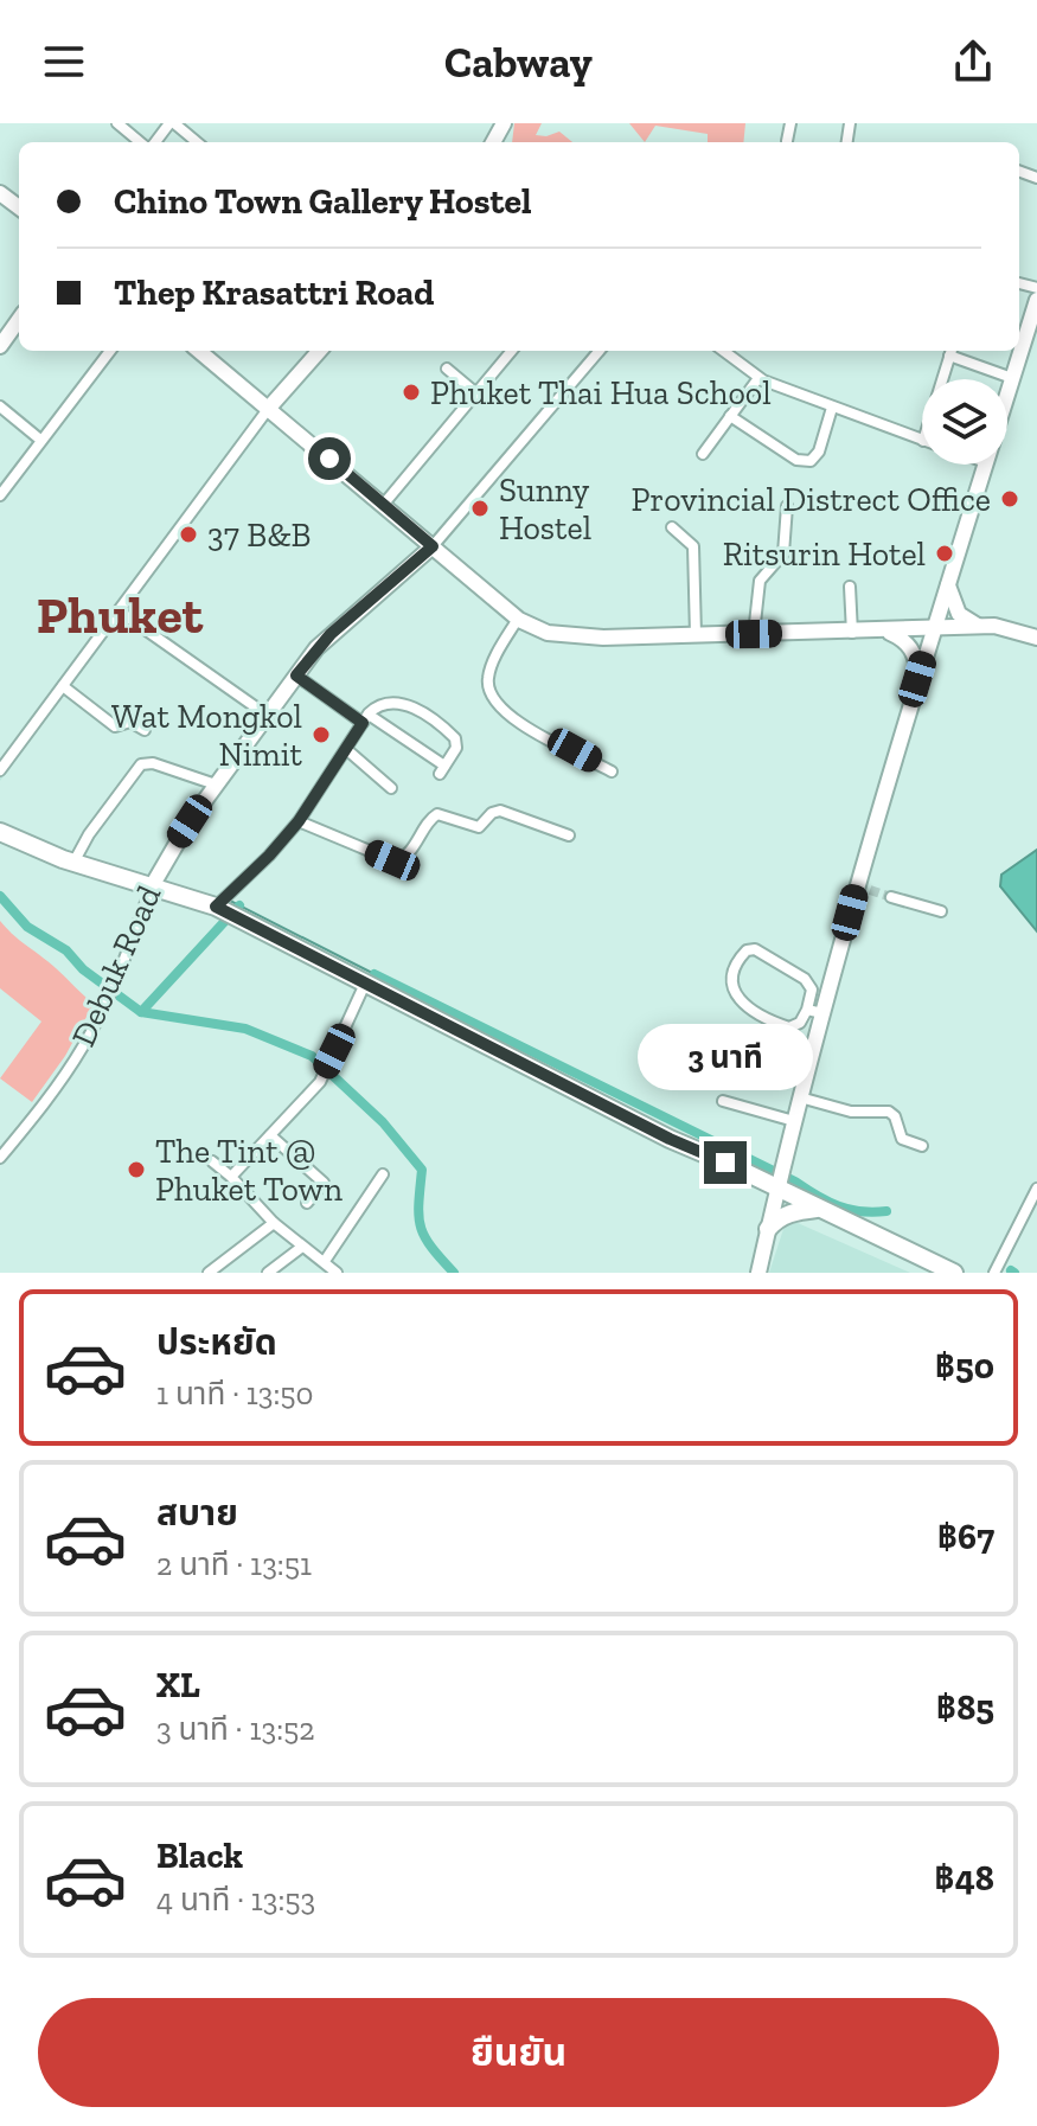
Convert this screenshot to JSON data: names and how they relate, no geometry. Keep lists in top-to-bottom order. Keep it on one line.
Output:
{"streets":{"main road":["Debuk Road"]},"districts":["Phuket"],"places":["Phuket Thai Hua School","Provincial Distrect Office","Sunny Hostel","37 B&B","Ritsurin Hotel","Wat Mongkol Nimit","The Tint @ Phuket Town"],"page":{"header":"Cabway","banner":["Chino Town Gallery Hostel","Thep Krasattri Road"],"bubble":"3 นาที","list":[{"name":"ประหยัด","note":"1 นาที · 13:50","value":"฿50"},{"name":"สบาย","note":"2 นาที · 13:51","value":"฿67"},{"name":"XL","note":"3 นาที · 13:52","value":"฿85"},{"name":"Black","note":"4 นาที · 13:53","value":"฿48"}],"buttons":"ยืนยัน"}}
